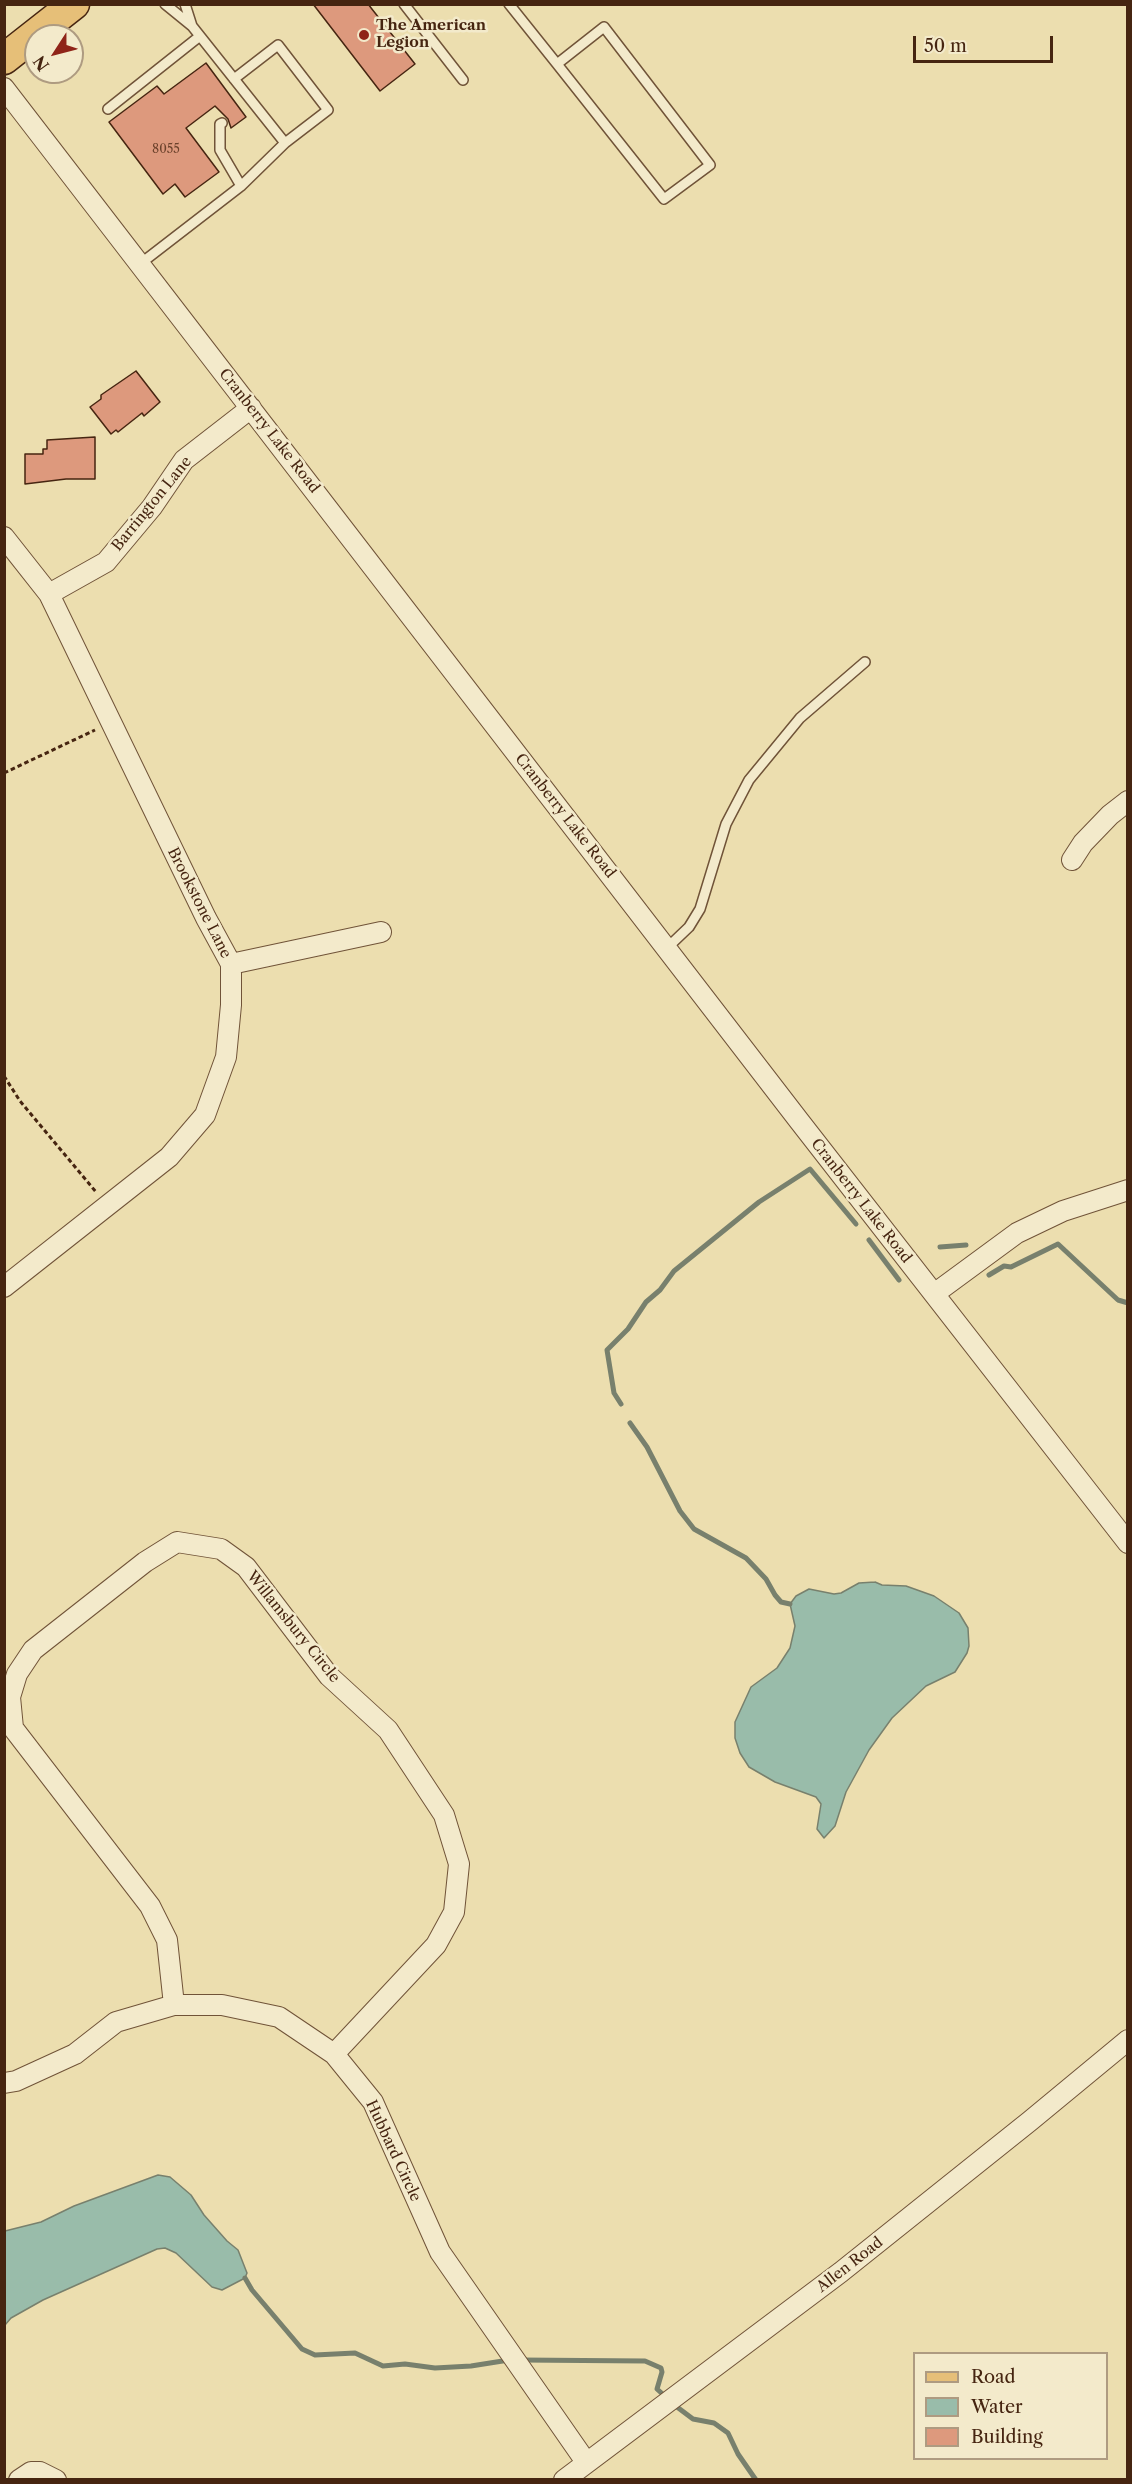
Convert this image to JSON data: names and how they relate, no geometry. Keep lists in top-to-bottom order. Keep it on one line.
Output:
{"streets":{"street":["Cranberry Lake Road","Barrington Lane","Brookstone Lane","Willamsbury Circle","Hubbard Circle","Allen Road"]},"crossings":[["Cranberry Lake Road","Barrington Lane"],["Barrington Lane","Brookstone Lane"],["Willamsbury Circle","Hubbard Circle"],["Hubbard Circle","Allen Road"]],"places":["The American Legion"],"house_numbers":["8055"],"legend":["Road","Water","Building"],"scale_bar":"50 m","north":"bottom left"}
